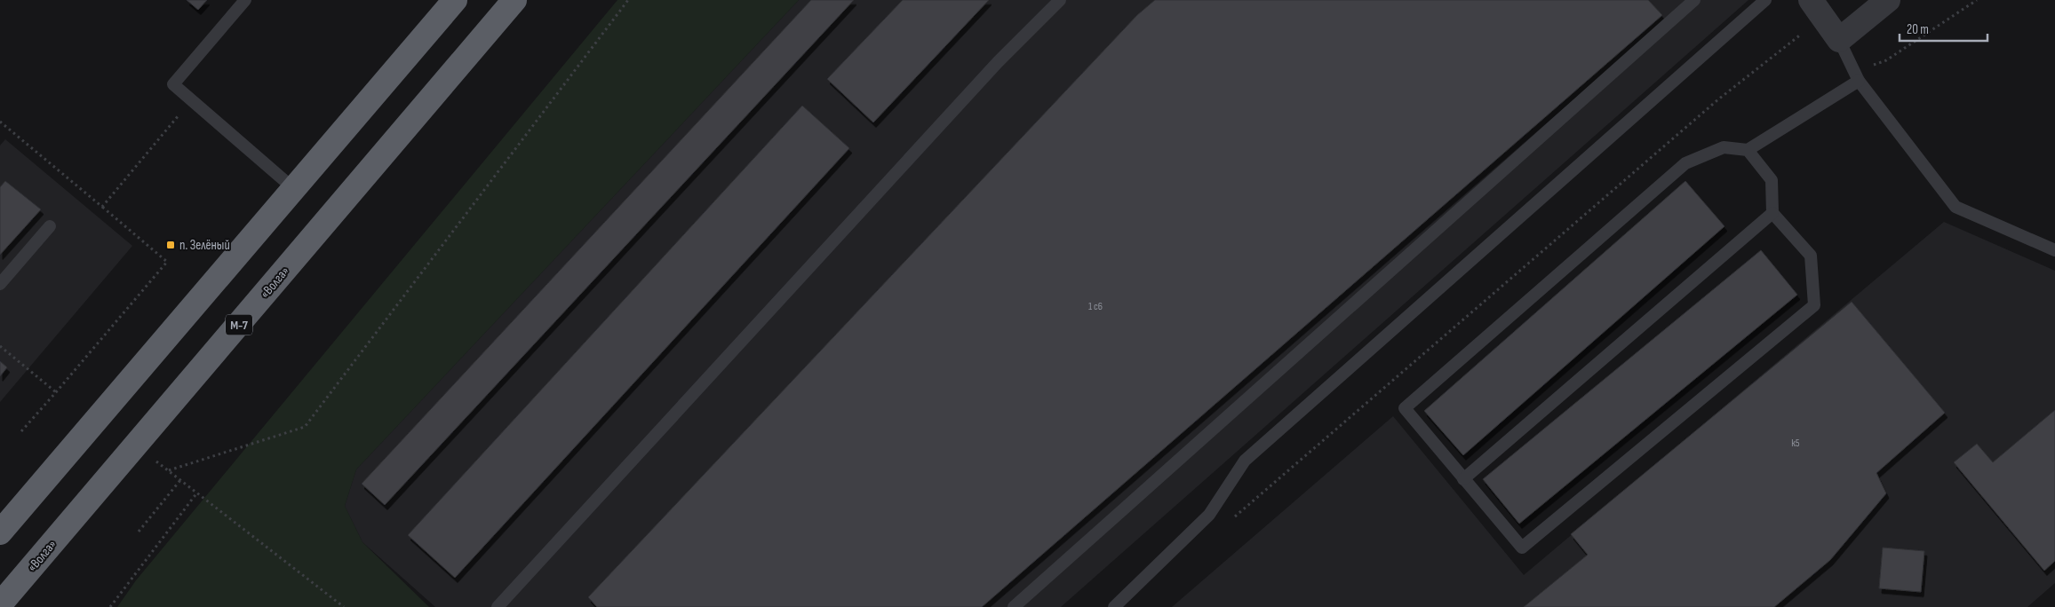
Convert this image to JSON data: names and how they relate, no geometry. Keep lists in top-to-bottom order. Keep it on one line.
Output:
{"streets":{"highway":["«Волга»","М-7"]},"places":{"transit":["п. Зелёный"]},"house_numbers":["1 с6","к5"],"scale_bar":"20 m"}
